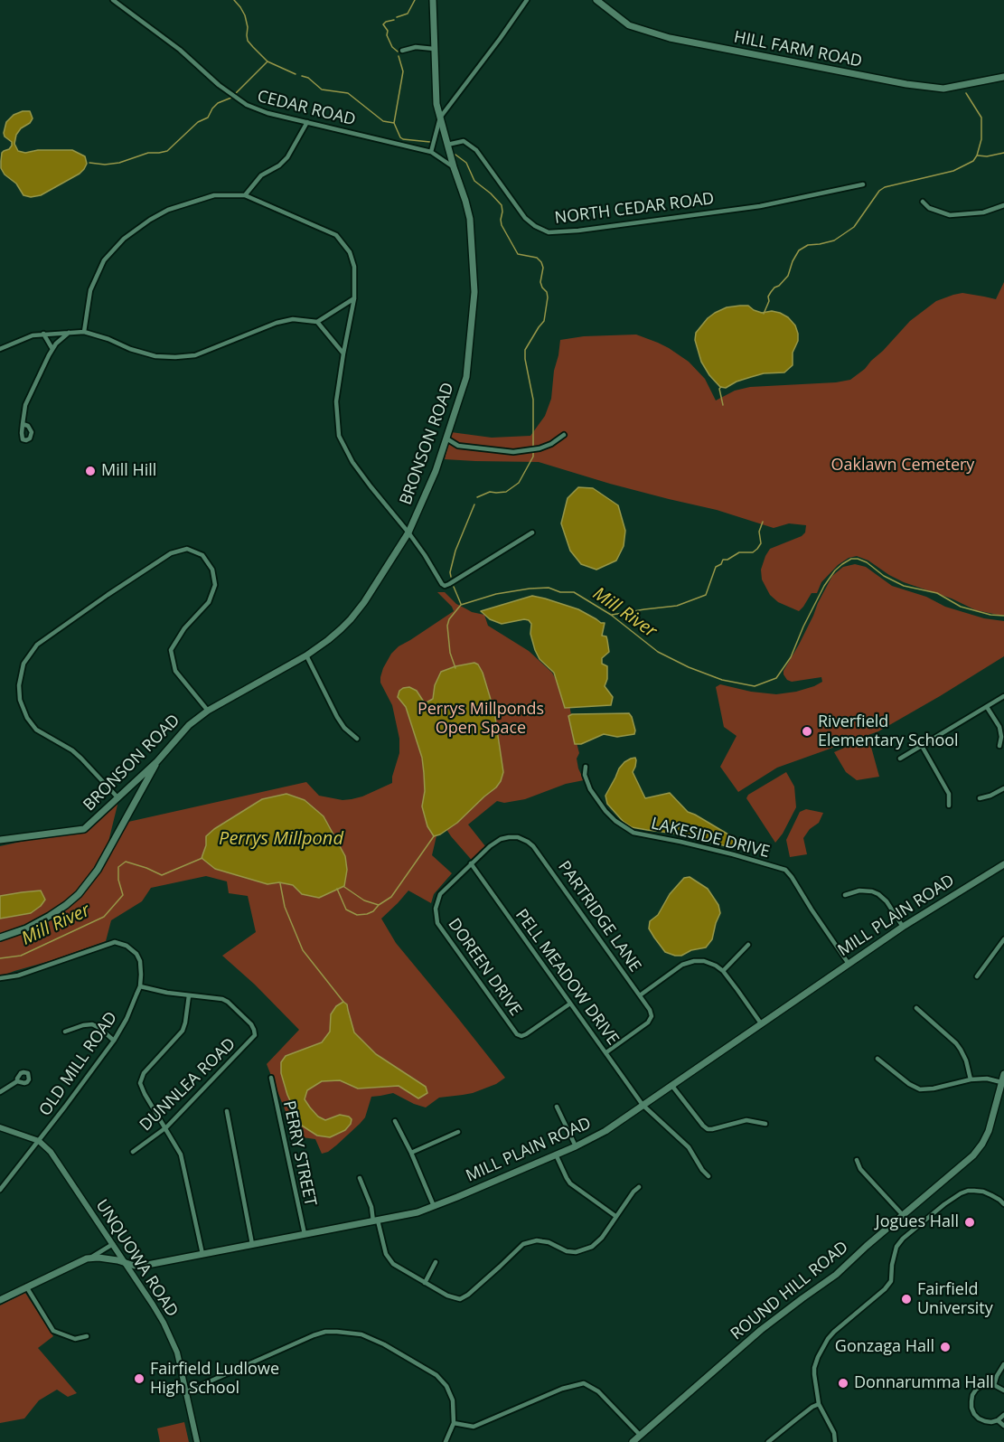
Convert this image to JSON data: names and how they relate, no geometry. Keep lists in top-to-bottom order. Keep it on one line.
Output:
{"streets":{"main road":["HILL FARM ROAD","BRONSON ROAD","MILL PLAIN ROAD","ROUND HILL ROAD"],"street":["CEDAR ROAD","NORTH CEDAR ROAD","LAKESIDE DRIVE","PARTRIDGE LANE","DOREEN DRIVE","PELL MEADOW DRIVE","OLD MILL ROAD","DUNNLEA ROAD","PERRY STREET","UNQUOWA ROAD"]},"crossings":[["CEDAR ROAD","BRONSON ROAD"],["NORTH CEDAR ROAD","BRONSON ROAD"],["LAKESIDE DRIVE","MILL PLAIN ROAD"],["MILL PLAIN ROAD","PELL MEADOW DRIVE"],["MILL PLAIN ROAD","PERRY STREET"],["MILL PLAIN ROAD","UNQUOWA ROAD"],["PARTRIDGE LANE","DOREEN DRIVE"],["PARTRIDGE LANE","PELL MEADOW DRIVE"],["DOREEN DRIVE","PELL MEADOW DRIVE"],["OLD MILL ROAD","DUNNLEA ROAD"],["OLD MILL ROAD","UNQUOWA ROAD"]],"water":["Mill River","Perrys Millpond"],"parks":["Oaklawn Cemetery","Perrys Millponds Open Space"],"places":["Mill Hill","Riverfield Elementary School","Jogues Hall","Fairfield University","Gonzaga Hall","Fairfield Ludlowe High School","Donnarumma Hall"]}
